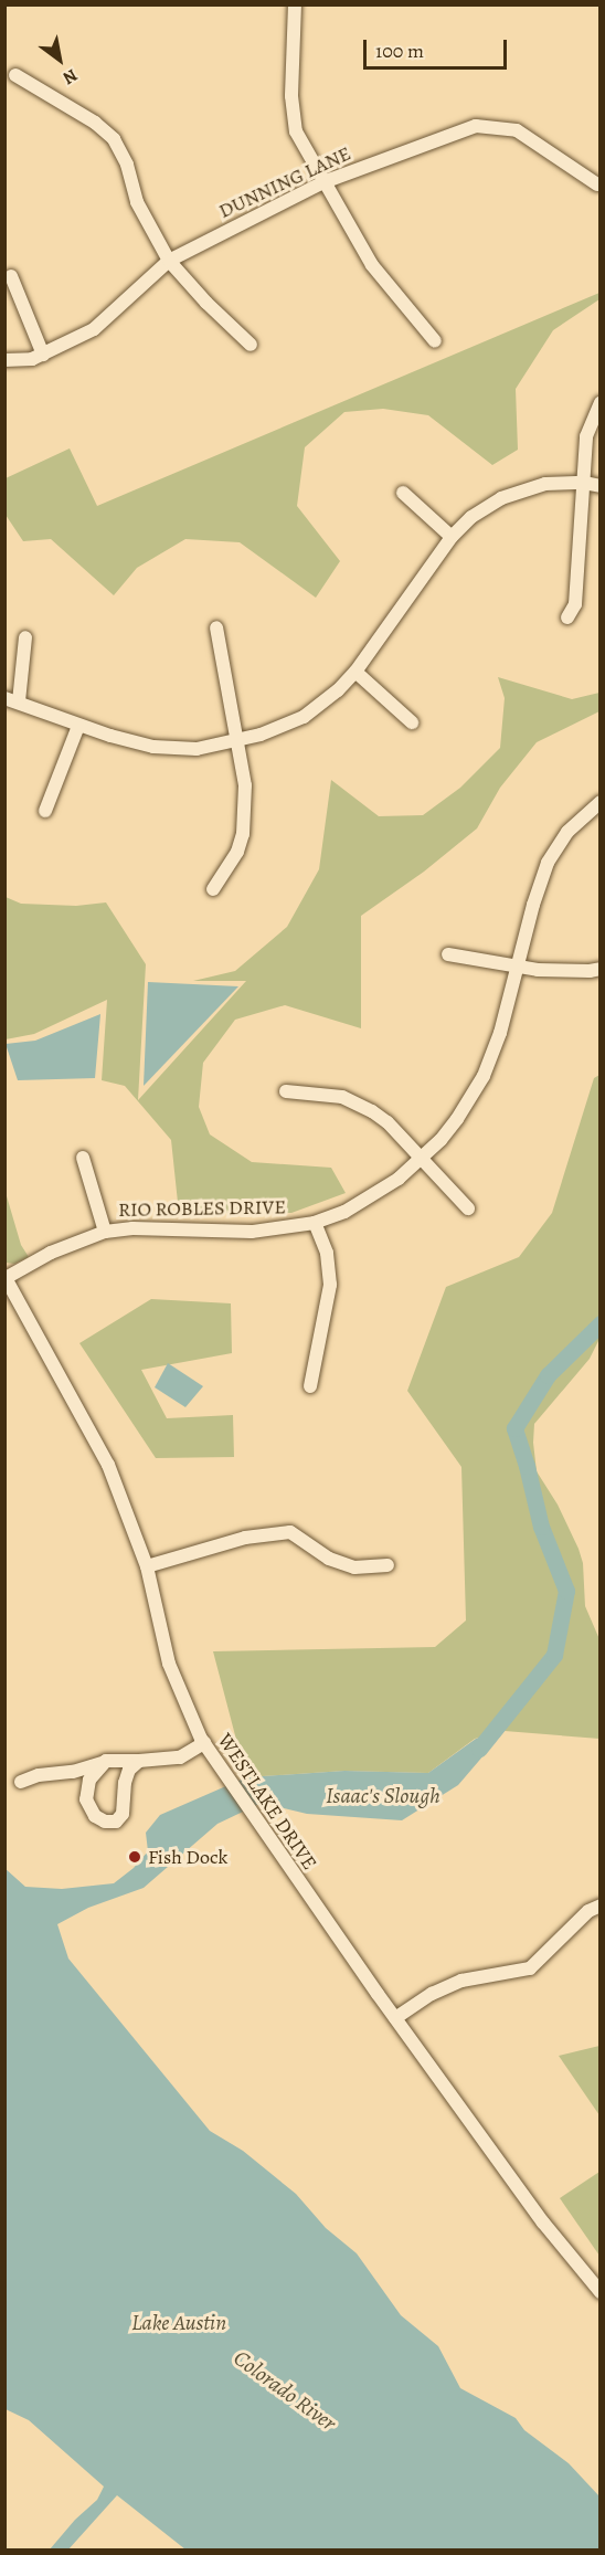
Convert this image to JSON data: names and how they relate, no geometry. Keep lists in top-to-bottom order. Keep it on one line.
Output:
{"streets":{"street":["DUNNING LANE","RIO ROBLES DRIVE","WESTLAKE DRIVE"]},"crossings":[["RIO ROBLES DRIVE","WESTLAKE DRIVE"]],"water":["Isaac's Slough","Lake Austin","Colorado River"],"places":["Fish Dock"],"scale_bar":"100 m","north":"bottom right"}
